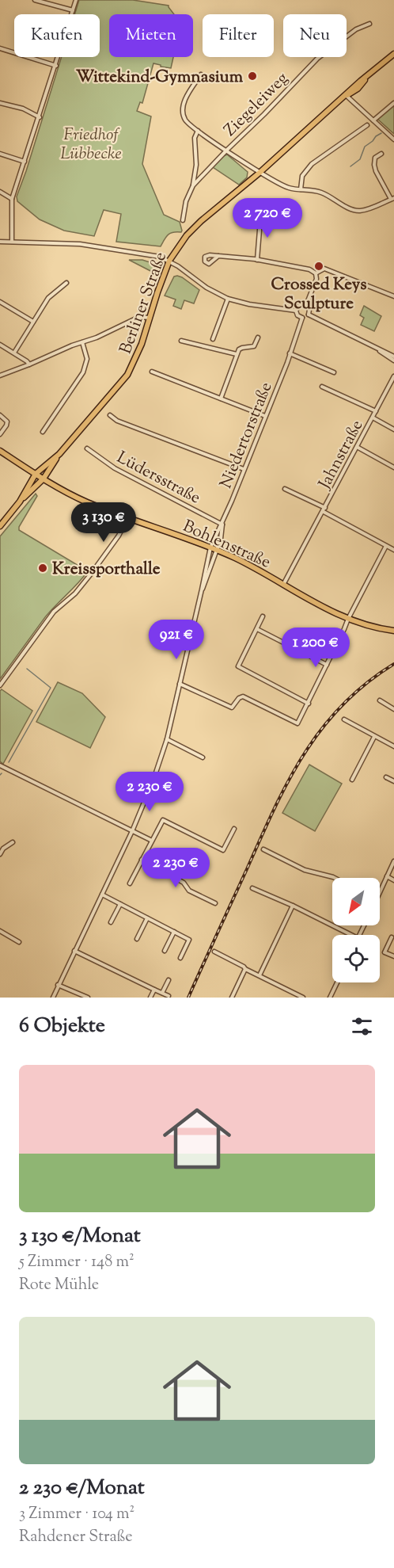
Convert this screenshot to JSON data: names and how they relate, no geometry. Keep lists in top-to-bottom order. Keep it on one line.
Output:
{"streets":{"main road":["Berliner Straße","Bohlenstraße"],"street":["Ziegeleiweg","Niedertorstraße","Jahnstraße","Lüdersstraße"]},"crossings":[["Berliner Straße","Bohlenstraße"],["Niedertorstraße","Lüdersstraße"],["Niedertorstraße","Bohlenstraße"],["Jahnstraße","Bohlenstraße"]],"parks":["Friedhof Lübbecke"],"places":["Wittekind-Gymnasium","Crossed Keys Sculpture","Kreissporthalle"],"north":"bottom left","page":{"chip":["Kaufen","Mieten","Filter","Neu"],"price":["2 720 €","3 130 €","921 €","1 200 €","2 230 €","2 230 €"],"heading":"6 Objekte","list":[{"name":"3 130 €/Monat","note":"5 Zimmer · 148 m² · Rote Mühle"},{"name":"2 230 €/Monat","note":"3 Zimmer · 104 m² · Rahdener Straße"}]}}
